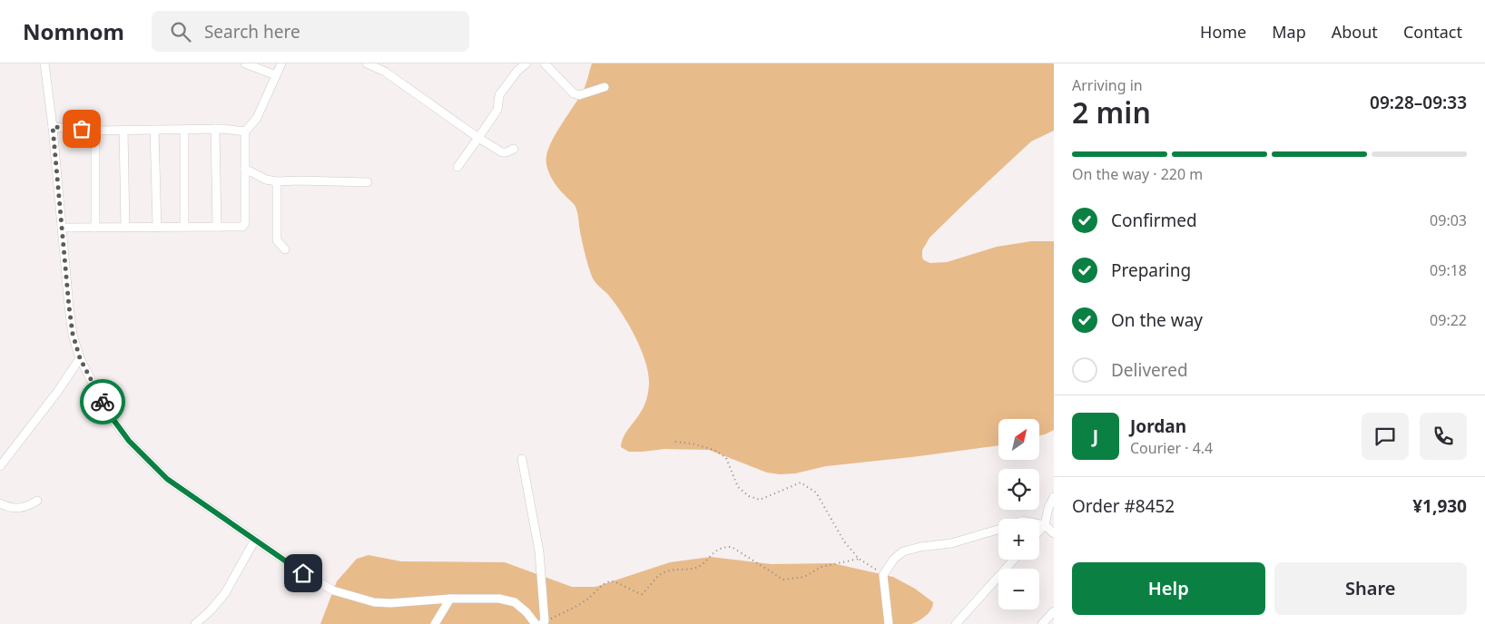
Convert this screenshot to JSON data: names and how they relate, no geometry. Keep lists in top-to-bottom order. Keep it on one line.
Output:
{"north":"top right","page":{"header":"Nomnom","search":"Search here","nav":["Home","Map","About","Contact"],"heading":["2 min","Arriving in","09:28–09:33"],"panel":["Jordan","Courier · 4.4","Order #8452","¥1,930"],"bar":"On the way · 220 m","list":[["Confirmed","09:03"],["Preparing","09:18"],["On the way","09:22"],"Delivered"],"round":"J","map_buttons":["+","−"],"buttons":["Help","Share"]}}
